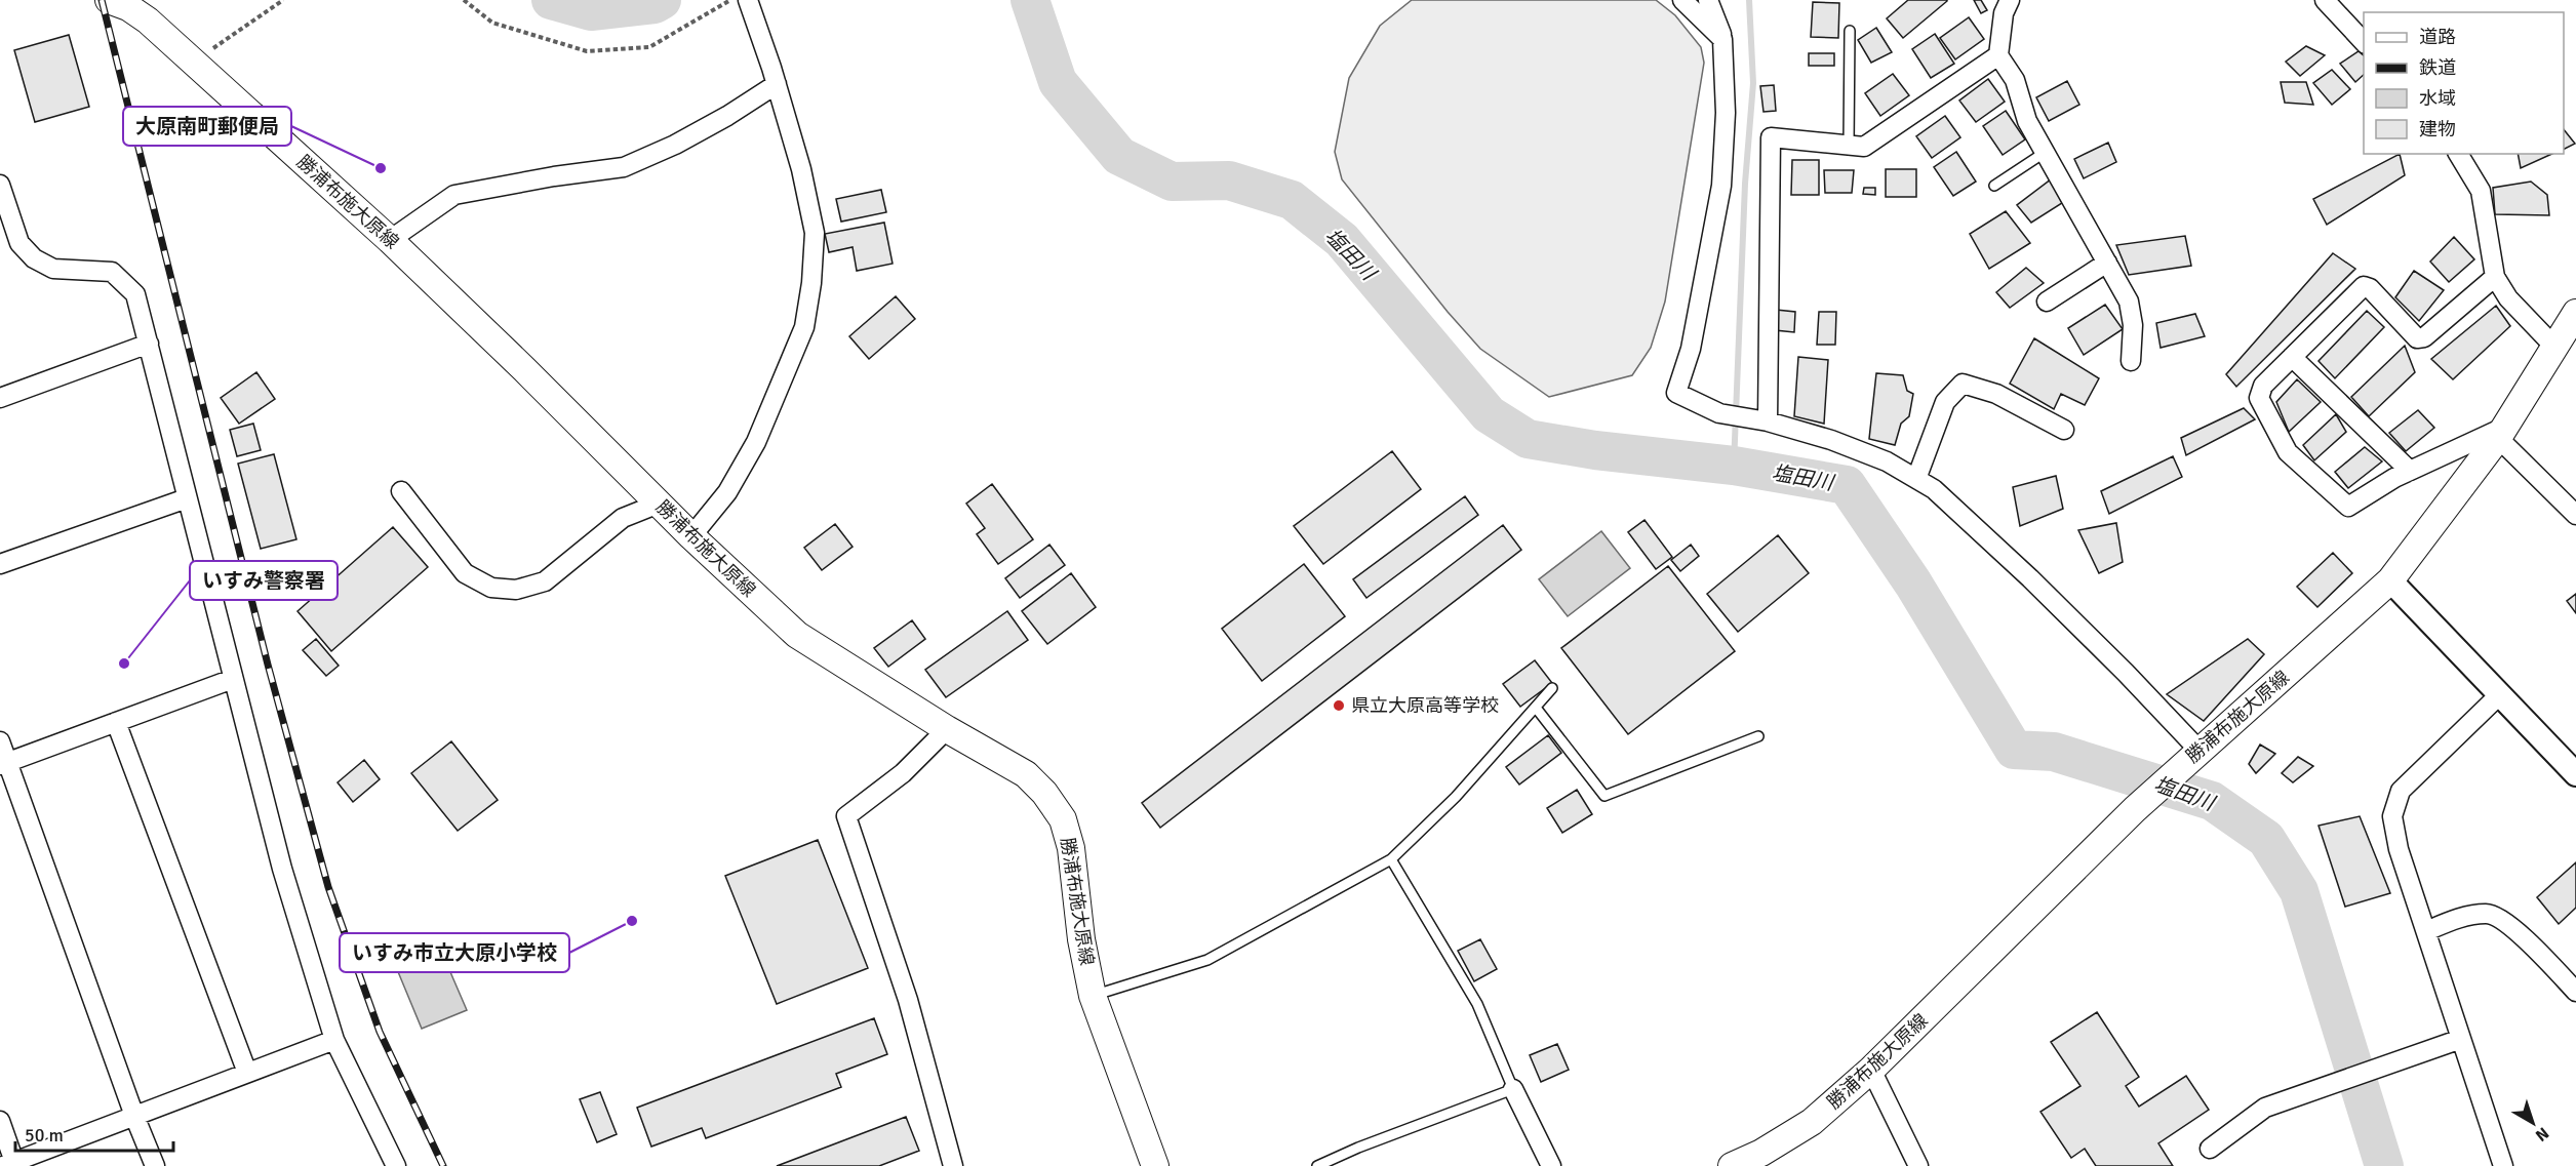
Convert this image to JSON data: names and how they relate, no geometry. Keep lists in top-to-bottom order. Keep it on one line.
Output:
{"streets":{"main road":["勝浦布施大原線"]},"water":["塩田川"],"places":["大原南町郵便局","いすみ警察署","県立大原高等学校","いすみ市立大原小学校"],"legend":["道路","鉄道","水域","建物"],"scale_bar":"50 m","north":"bottom right"}
